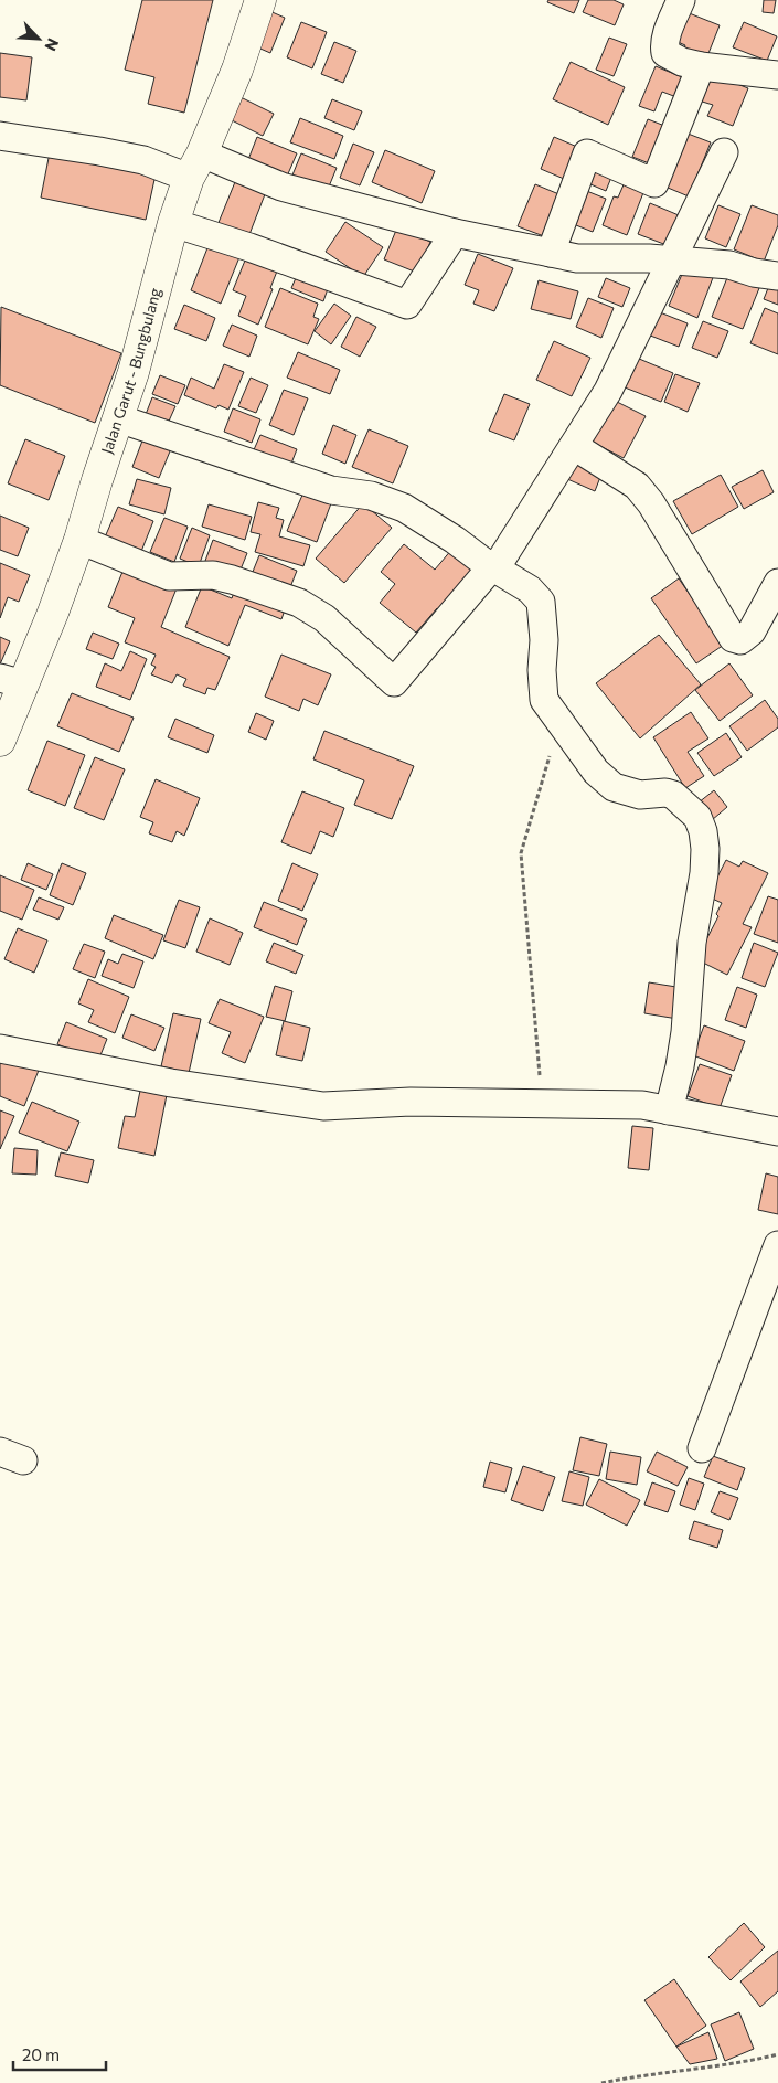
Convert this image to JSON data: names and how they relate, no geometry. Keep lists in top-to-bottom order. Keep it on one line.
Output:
{"streets":{"main road":["Jalan Garut - Bungbulang"]},"scale_bar":"20 m","north":"bottom right"}
